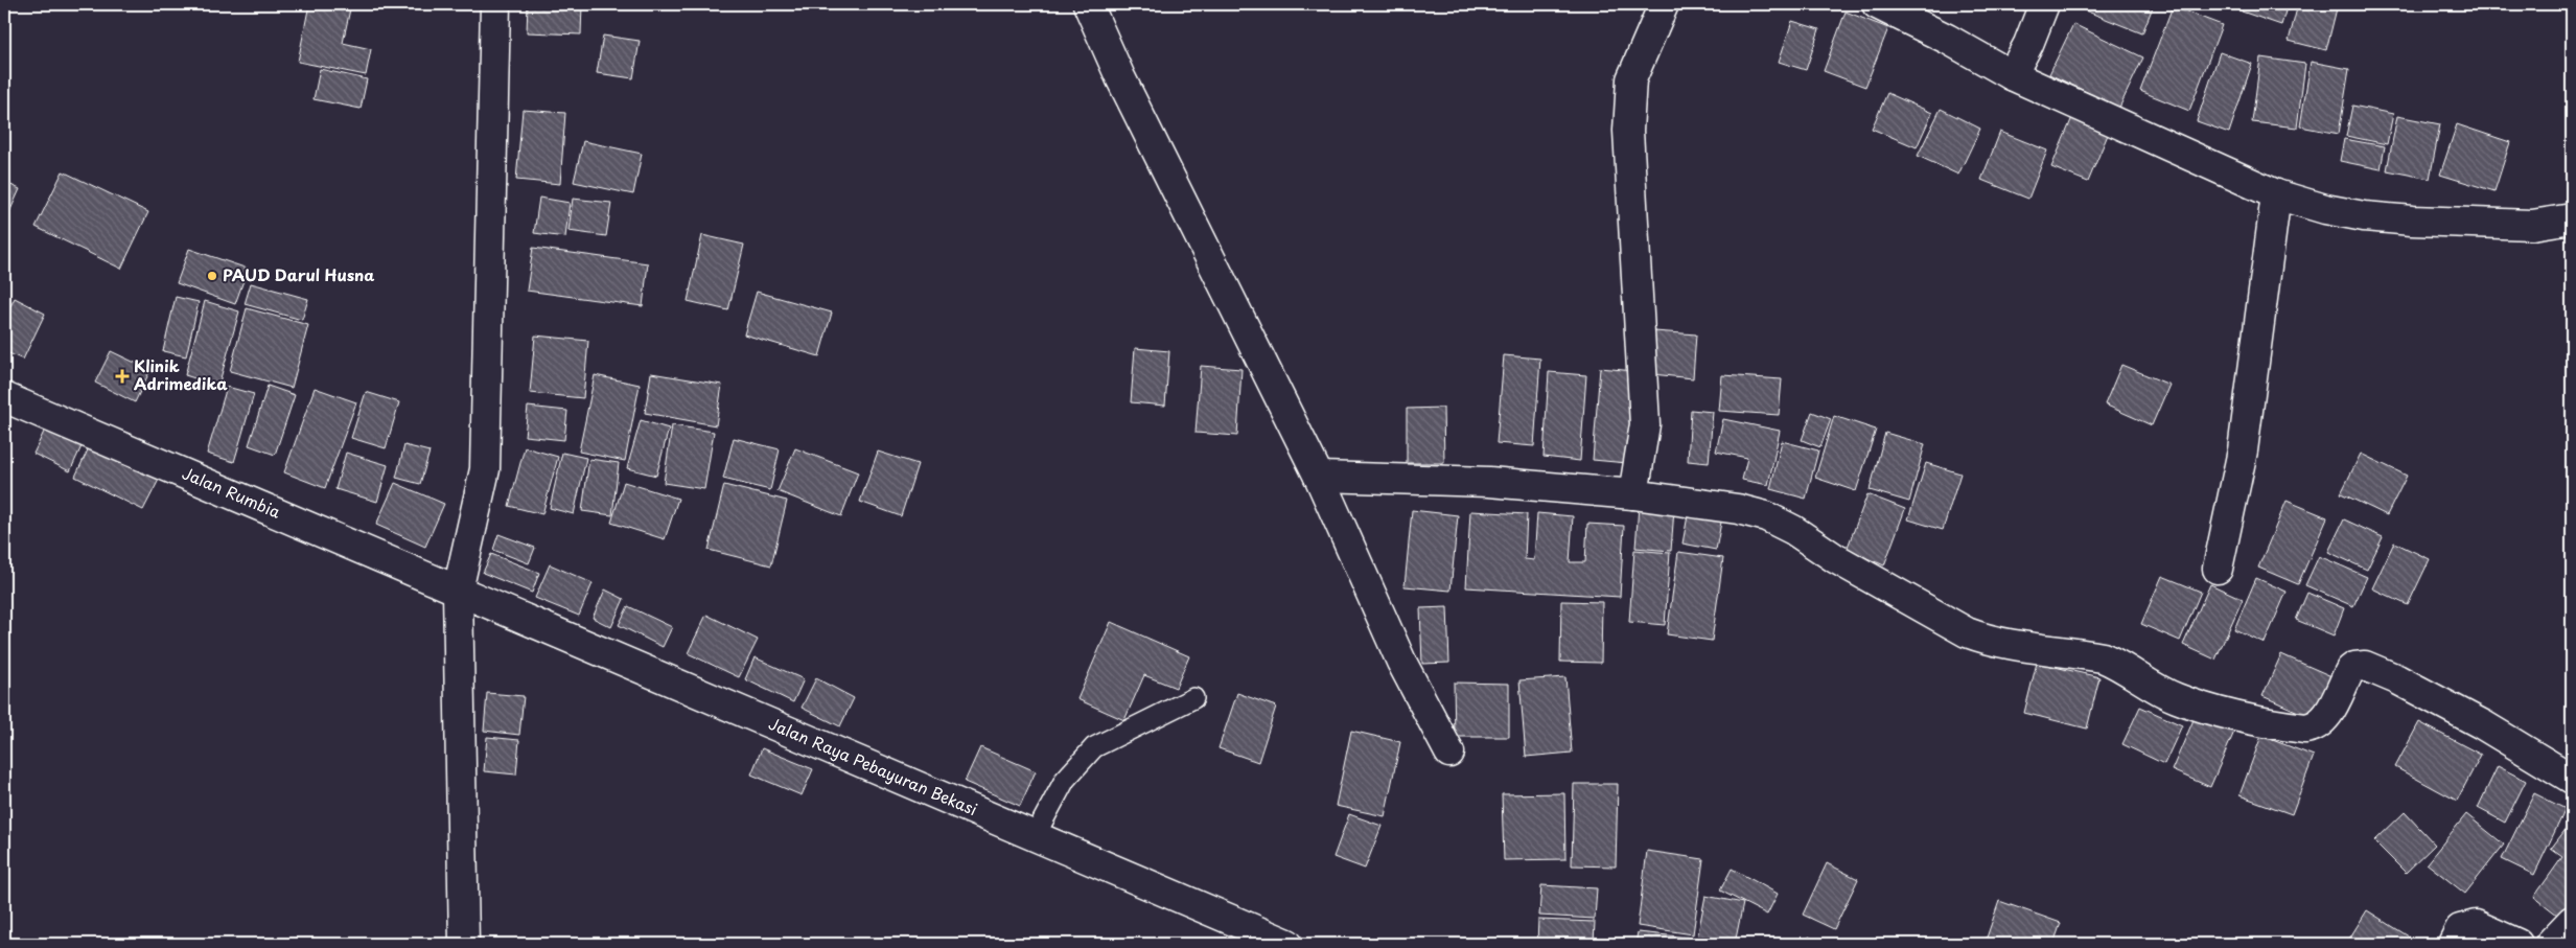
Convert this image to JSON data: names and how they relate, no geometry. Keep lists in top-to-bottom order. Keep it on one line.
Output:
{"streets":{"street":["Jalan Rumbia","Jalan Raya Pebayuran Bekasi"]},"crossings":[["Jalan Rumbia","Jalan Raya Pebayuran Bekasi"]],"places":{"other":["PAUD Darul Husna"],"health":["Klinik Adrimedika"]}}
